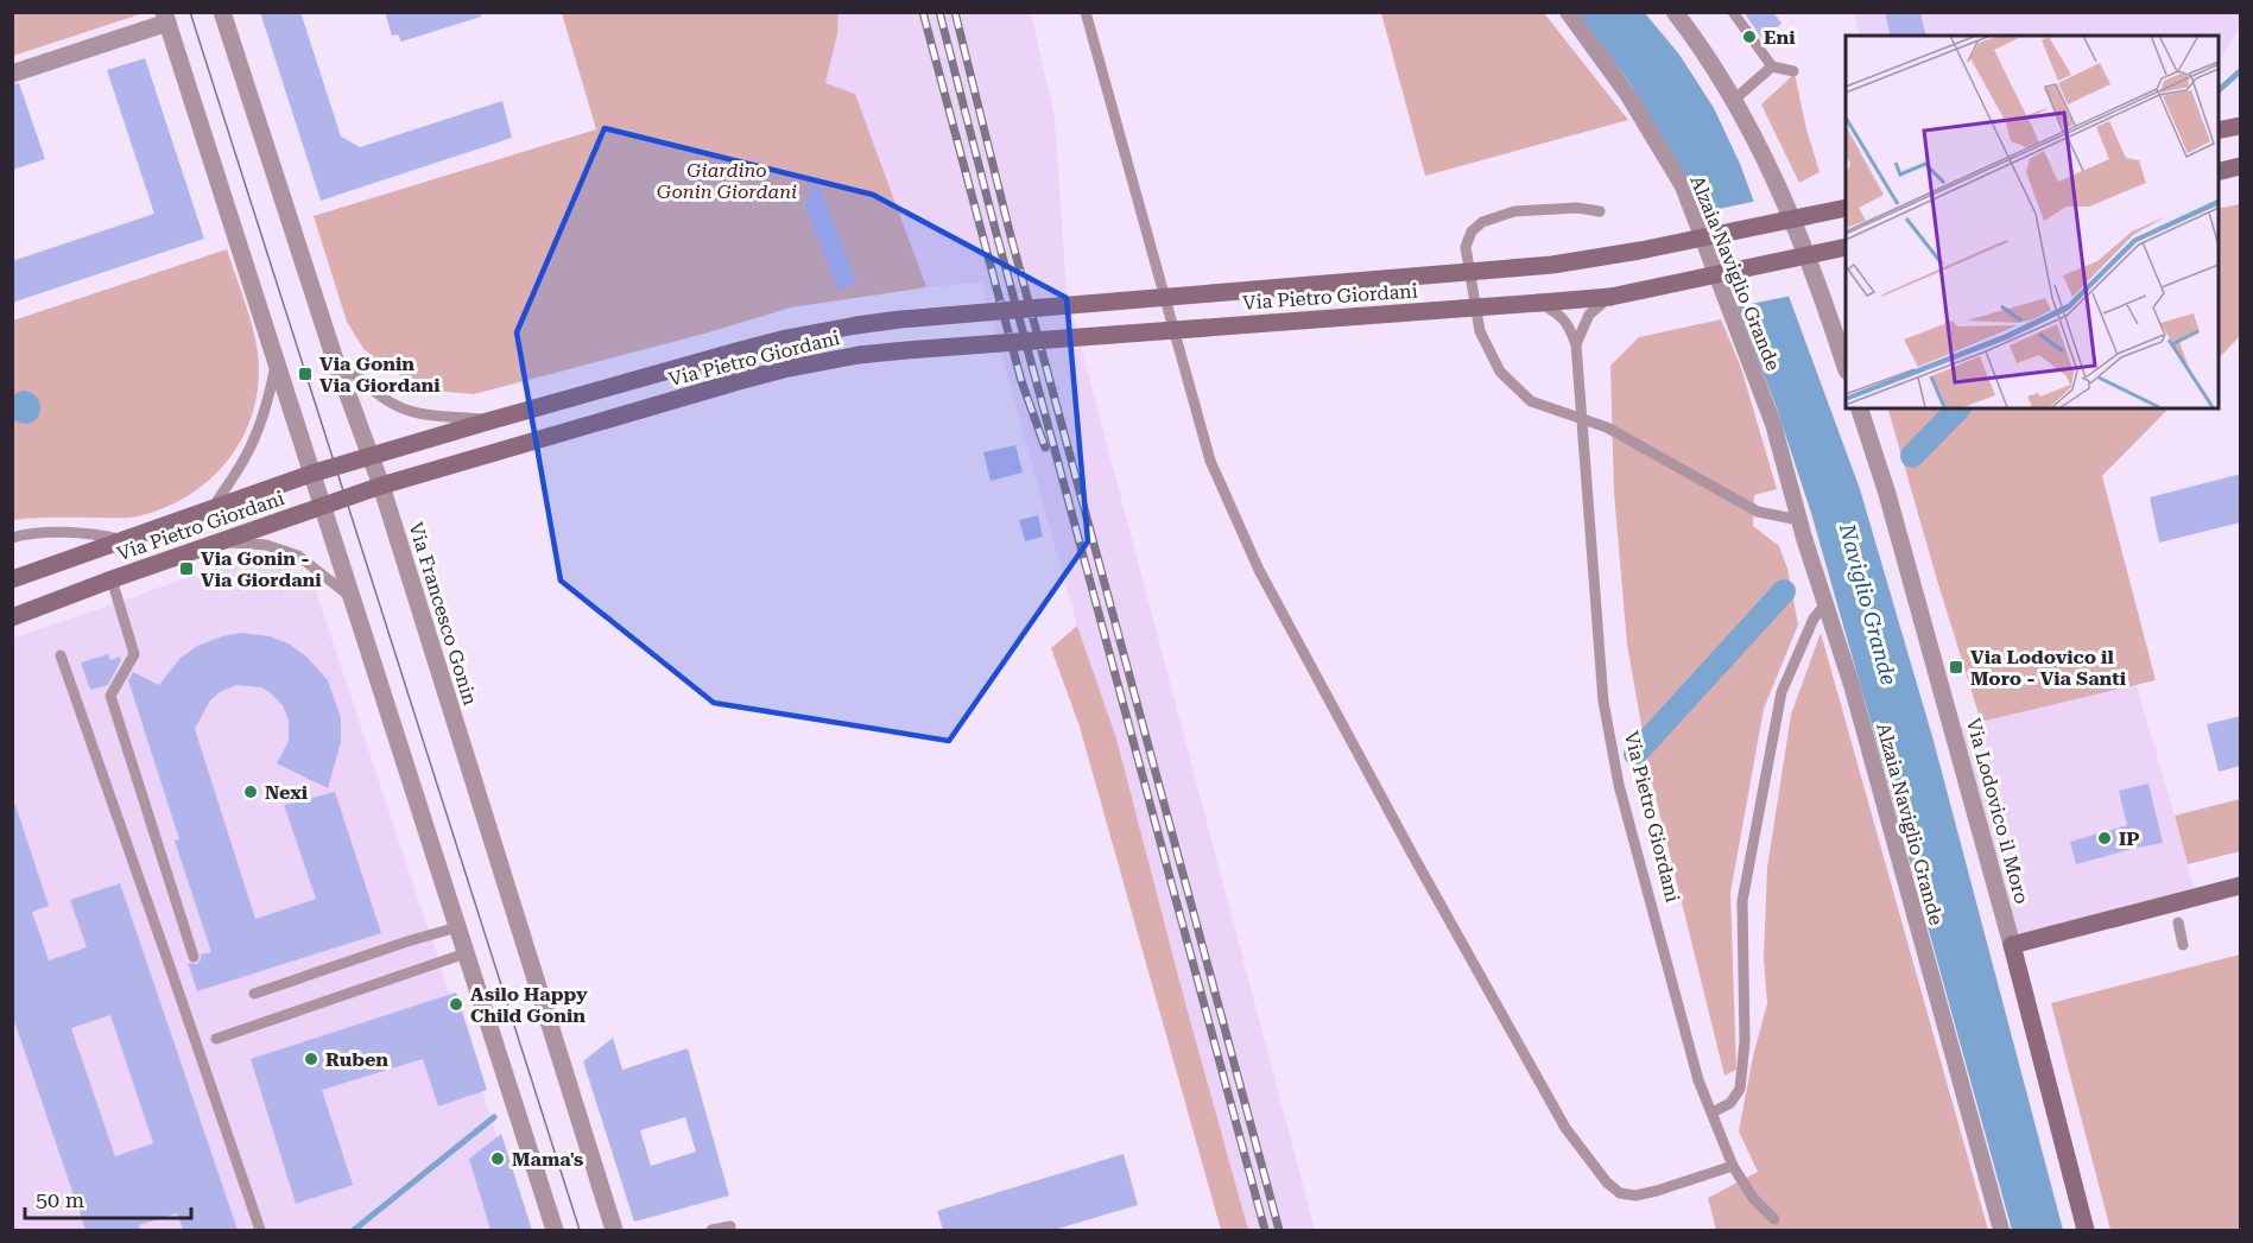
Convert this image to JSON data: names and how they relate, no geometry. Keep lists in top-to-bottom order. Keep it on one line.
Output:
{"streets":{"main road":["Via Pietro Giordani","Via Lodovico il Moro"],"street":["Alzaia Naviglio Grande","Via Francesco Gonin"]},"crossings":[["Via Pietro Giordani","Via Francesco Gonin"]],"water":["Naviglio Grande"],"parks":["Giardino Gonin Giordani"],"places":{"other":["Eni","Nexi","IP","Asilo Happy Child Gonin","Ruben","Mama's"],"transit":["Via Gonin Via Giordani","Via Gonin - Via Giordani","Via Lodovico il Moro - Via Santi"]},"scale_bar":"50 m"}
